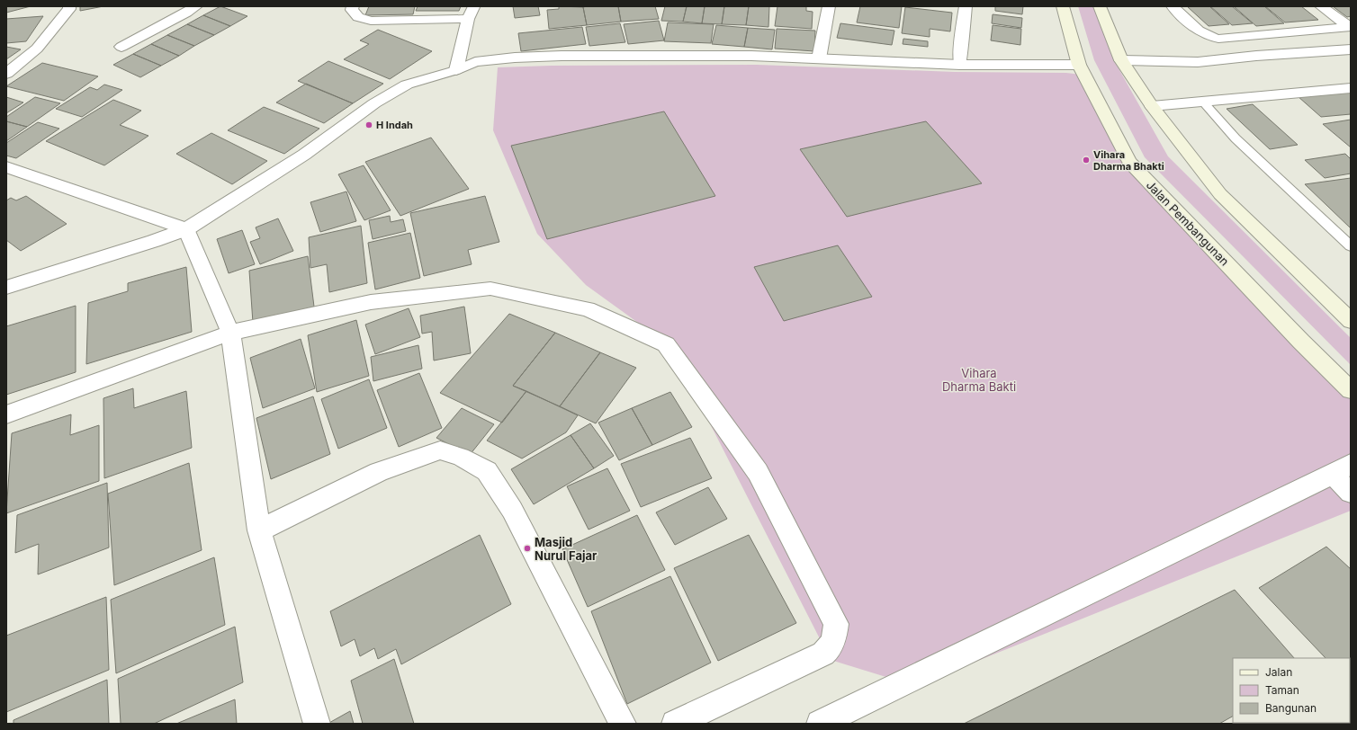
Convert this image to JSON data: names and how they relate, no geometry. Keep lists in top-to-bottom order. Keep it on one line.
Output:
{"streets":{"main road":["Jalan Pembangunan"]},"parks":["Vihara Dharma Bakti"],"places":["H Indah","Vihara Dharma Bhakti","Masjid Nurul Fajar"],"legend":["Jalan","Taman","Bangunan"]}
